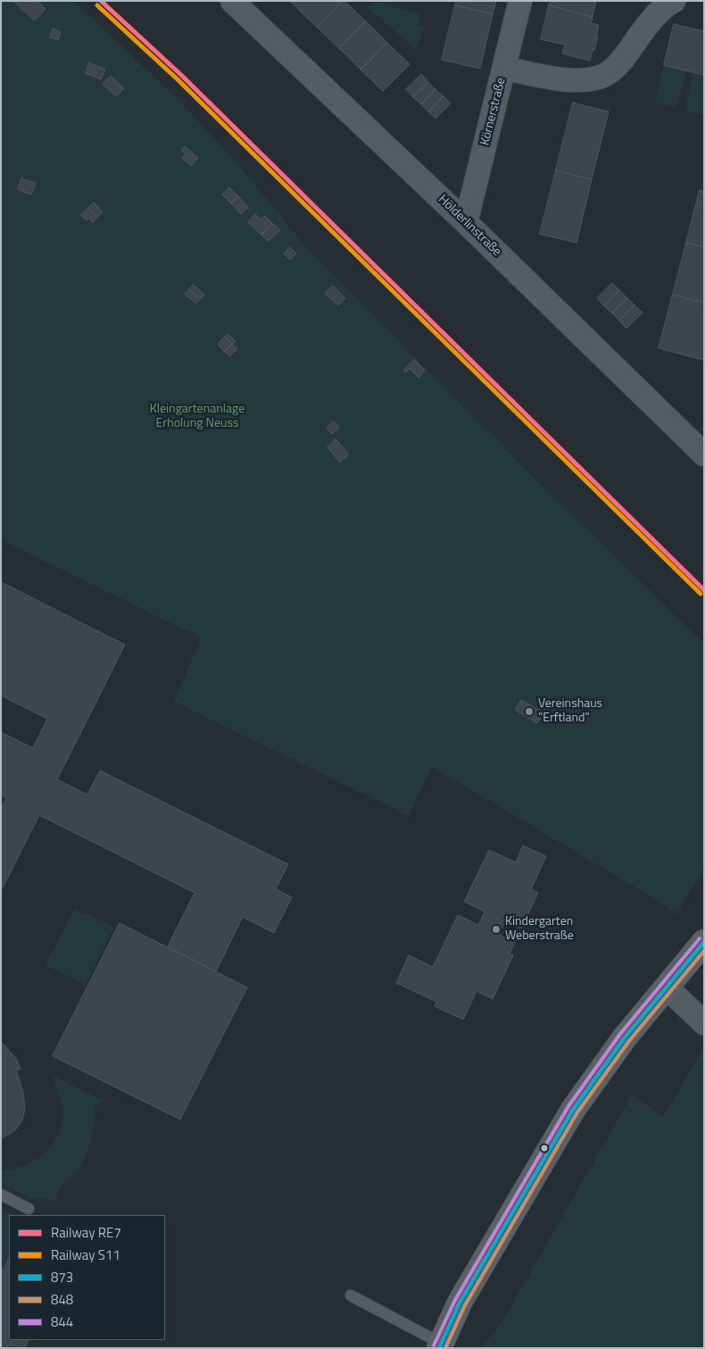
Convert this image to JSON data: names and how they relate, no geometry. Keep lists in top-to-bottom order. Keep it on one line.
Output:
{"streets":{"street":["Körnerstraße","Hölderlinstraße"]},"crossings":[["Körnerstraße","Hölderlinstraße"]],"parks":["Kleingartenanlage Erholung Neuss"],"places":["Vereinshaus \"Erftland\"","Kindergarten Weberstraße"],"lines":["rail line RE7","rail line S11","transit line 844","transit line 873","transit line 848"],"legend":["Railway RE7","Railway S11","873","848","844"]}
